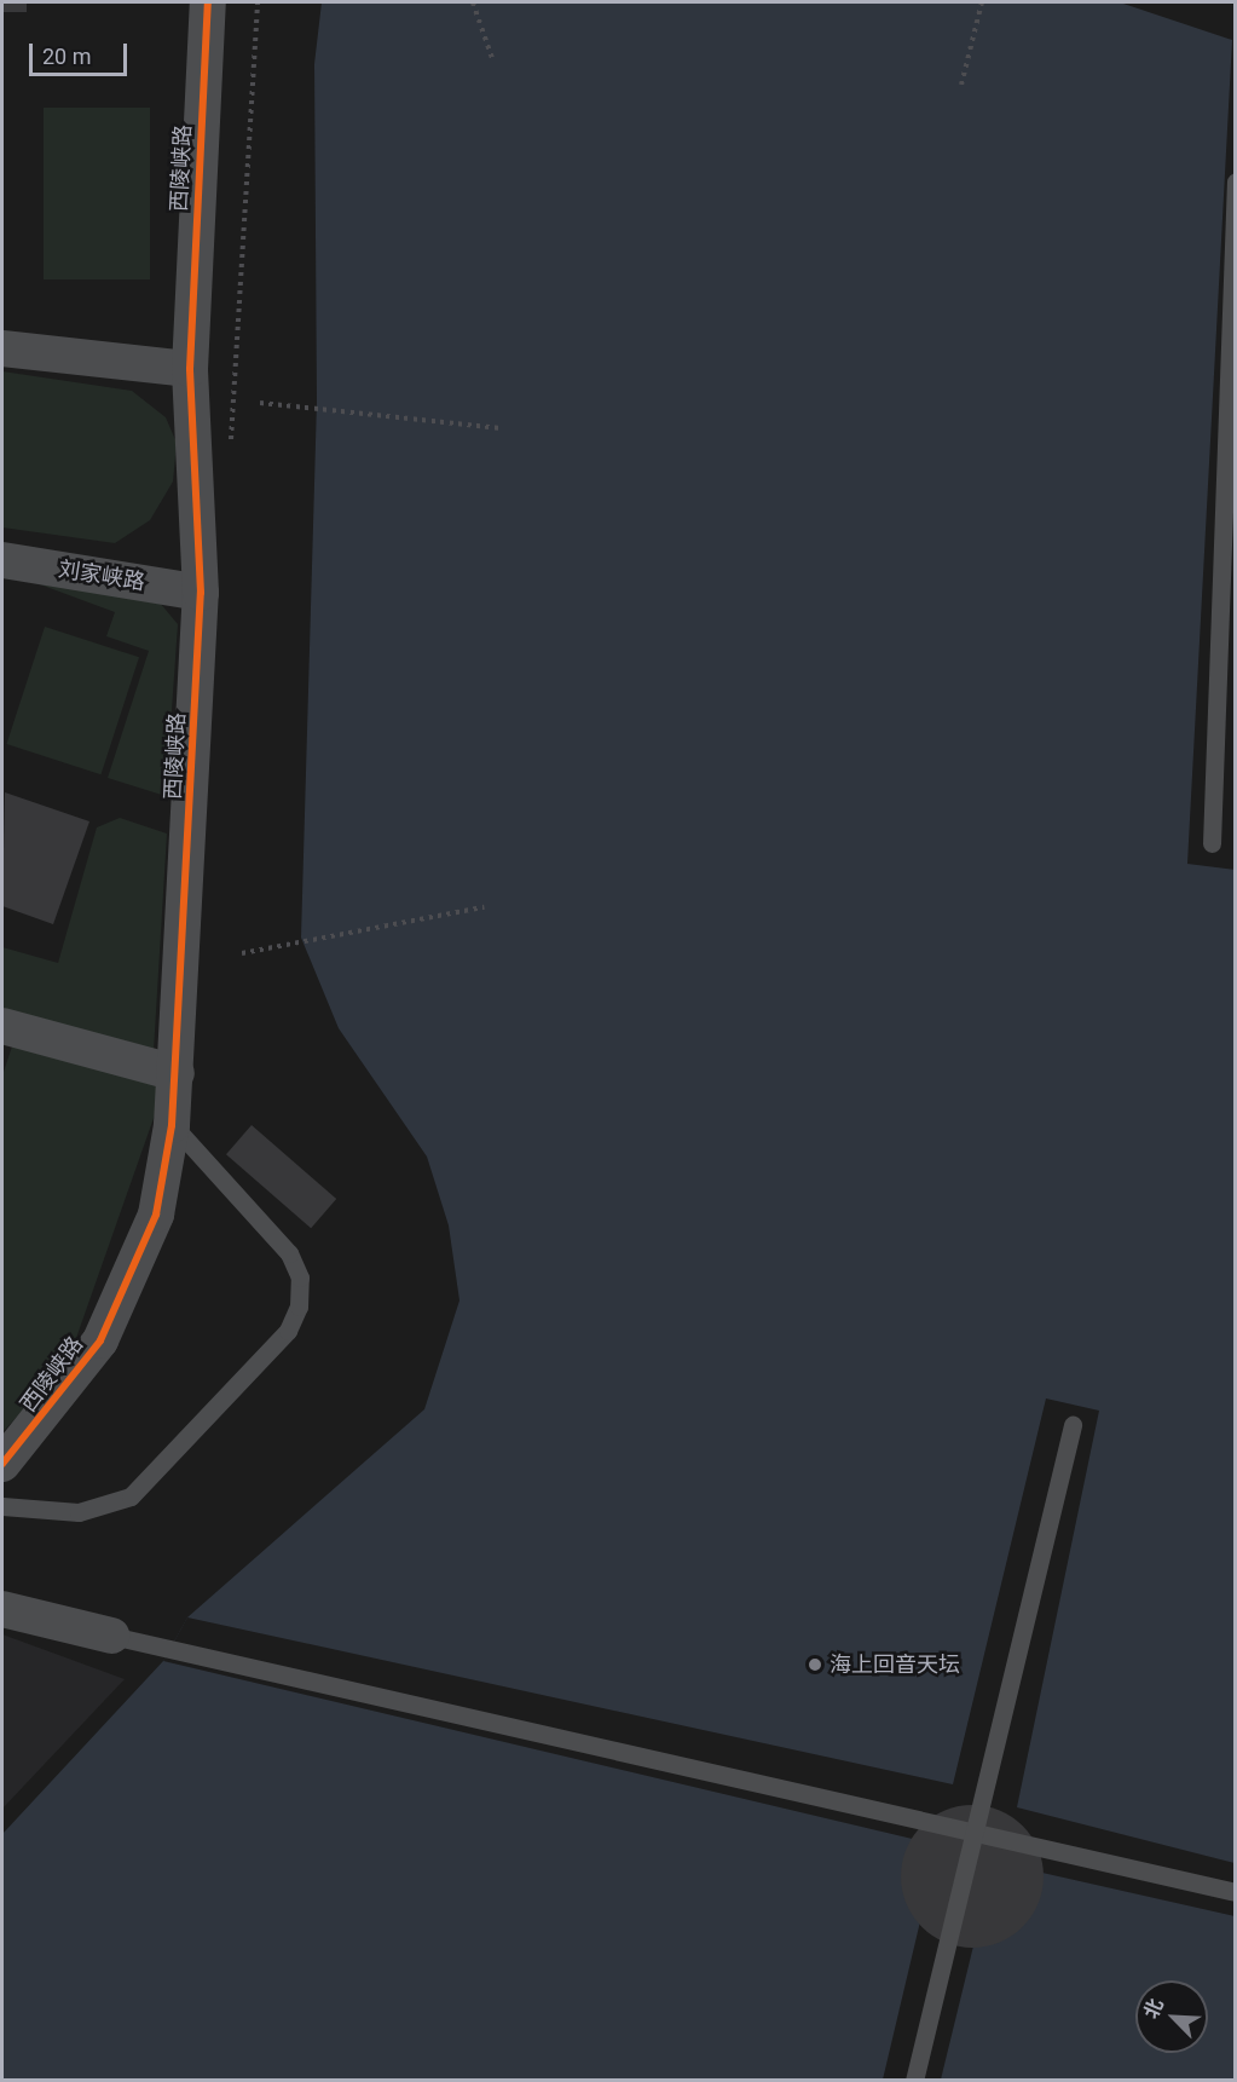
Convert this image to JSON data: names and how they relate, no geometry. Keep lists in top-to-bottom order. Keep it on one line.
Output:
{"streets":{"street":["西陵峡路","刘家峡路"]},"crossings":[["西陵峡路","刘家峡路"]],"places":["海上回音天坛"],"scale_bar":"20 m","north":"top left"}
